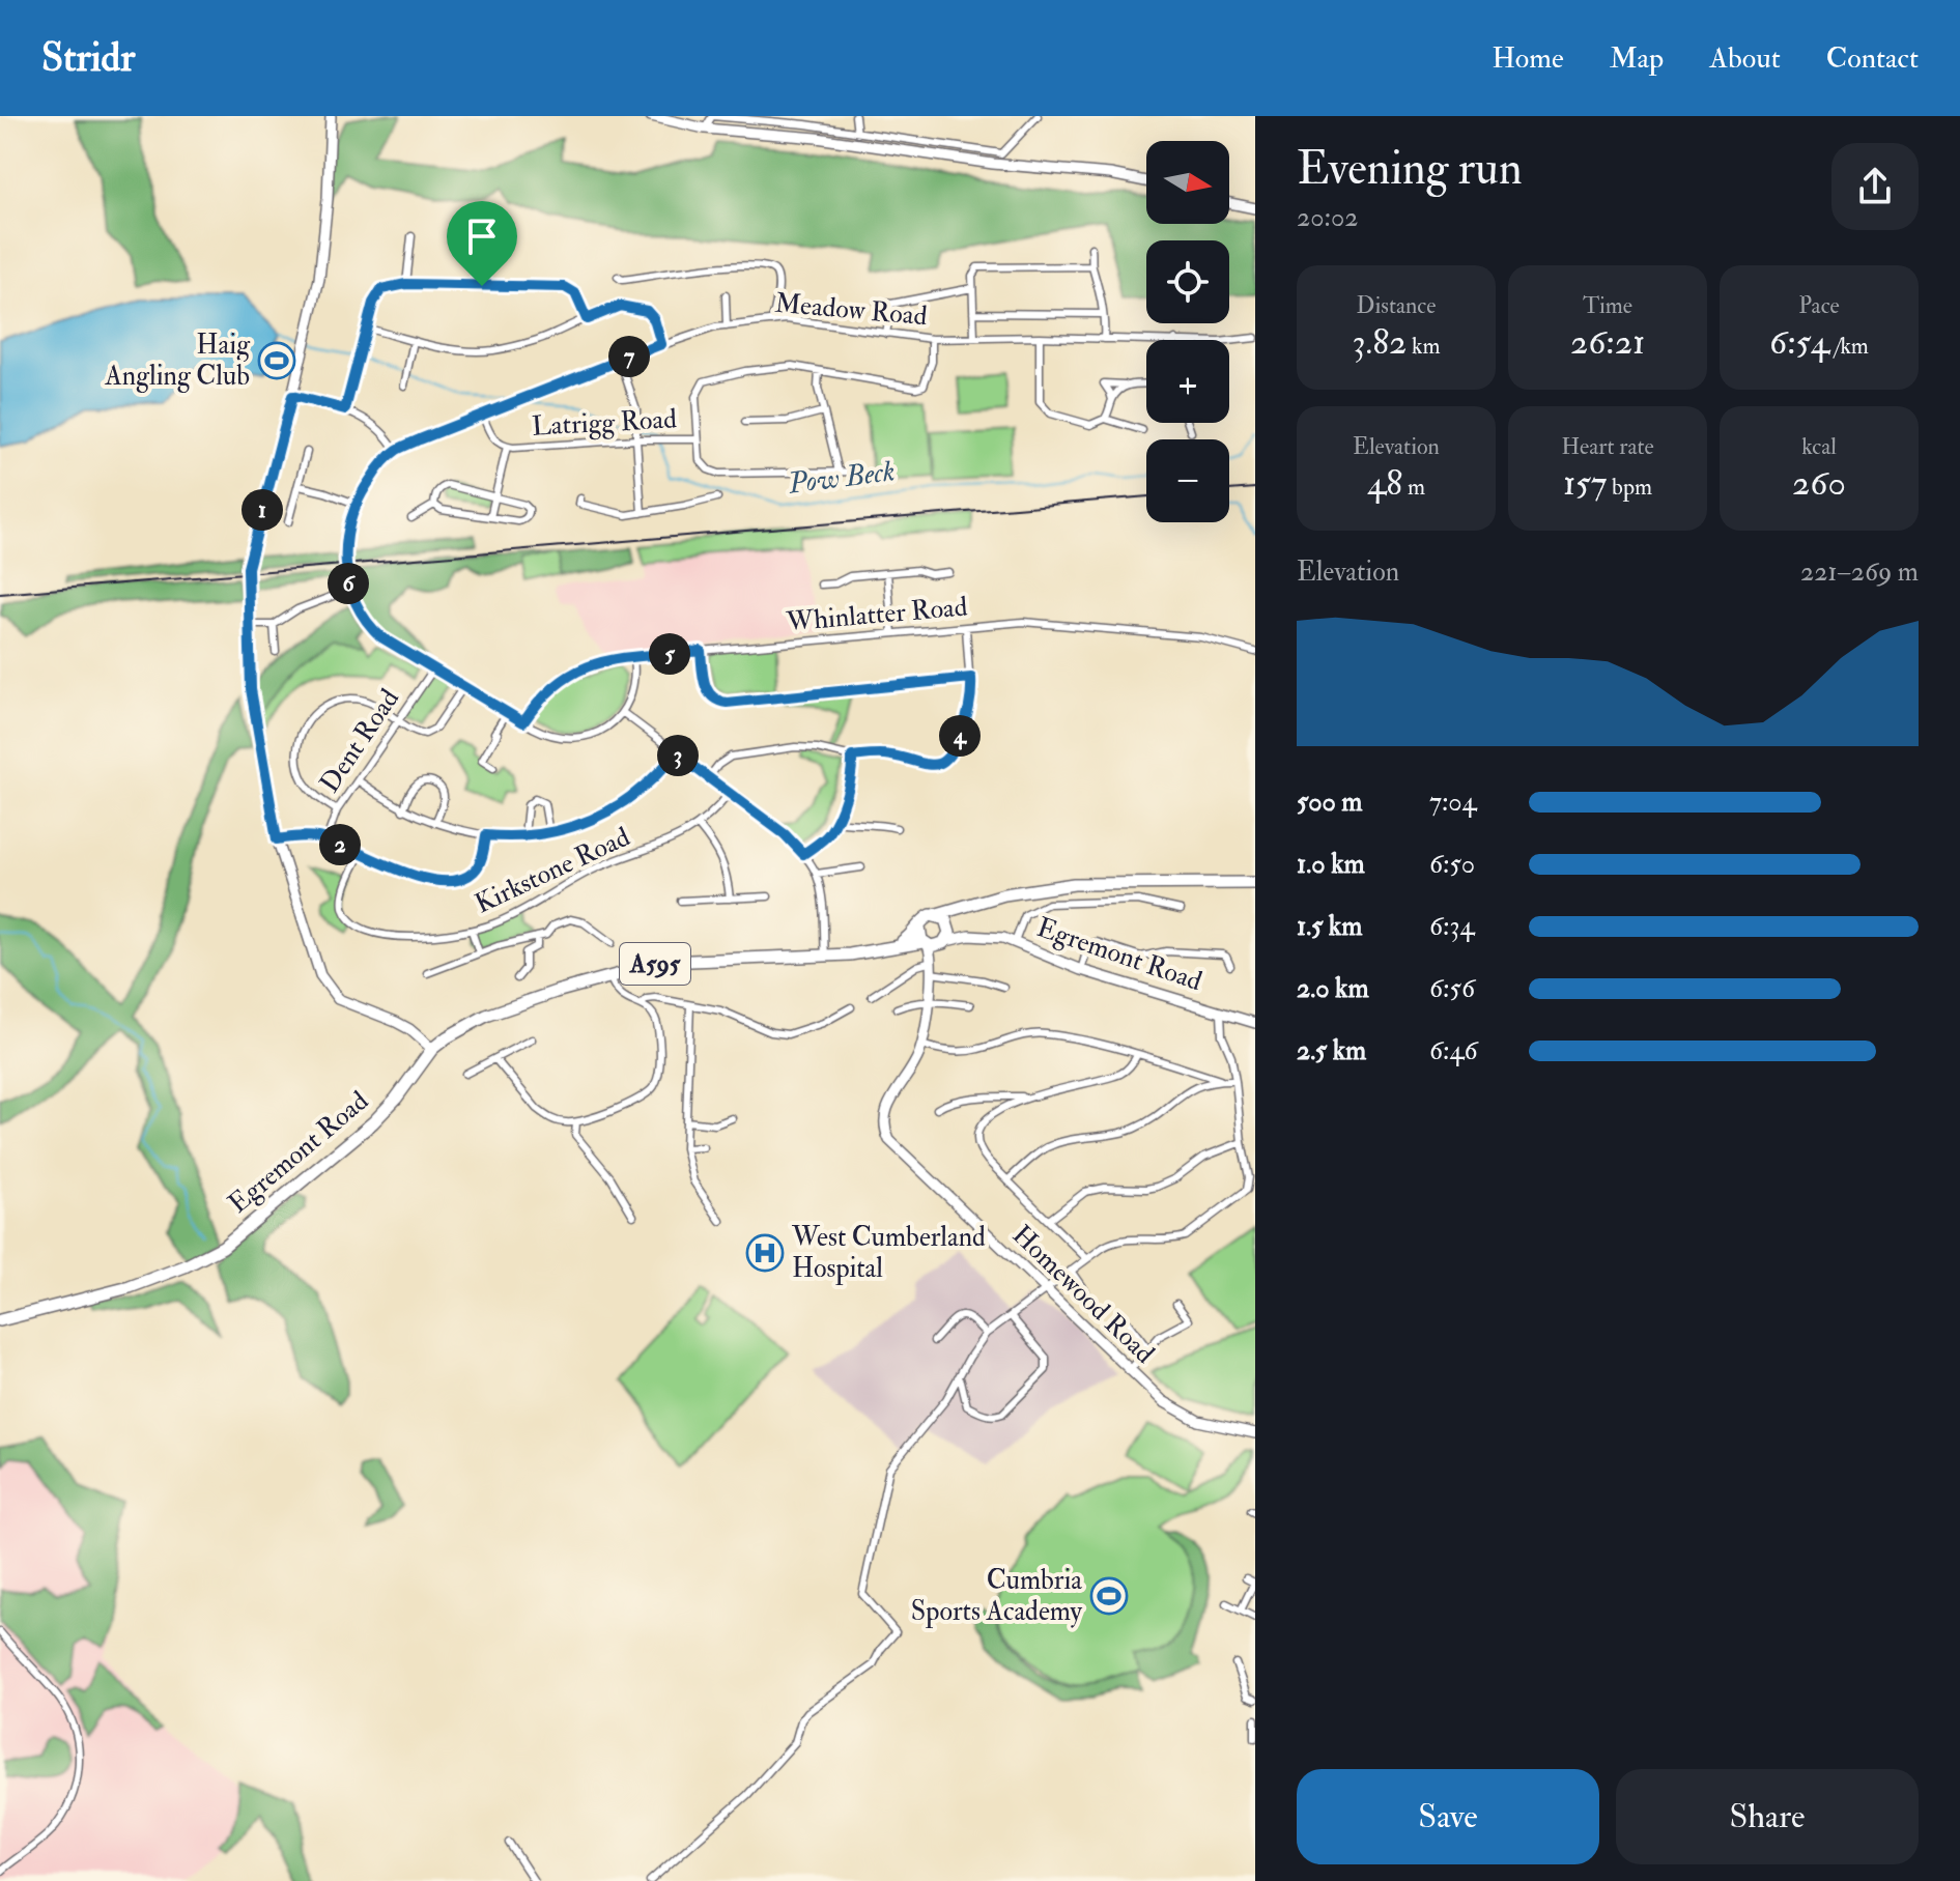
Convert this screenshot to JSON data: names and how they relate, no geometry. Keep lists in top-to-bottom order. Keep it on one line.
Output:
{"streets":{"highway":["Egremont Road","A595"],"street":["Meadow Road","Latrigg Road","Whinlatter Road","Dent Road","Kirkstone Road","Homewood Road"]},"crossings":[["Meadow Road","Latrigg Road"],["Meadow Road","Whinlatter Road"],["Meadow Road","Dent Road"],["Egremont Road","A595"]],"water":["Pow Beck"],"places":{"sports":["Haig Angling Club","Cumbria Sports Academy"],"hospital":["West Cumberland Hospital"]},"north":"right","page":{"header":"Stridr","nav":["Home","Map","About","Contact"],"heading":["Evening run","20:02"],"map_buttons":["+","−"],"stats":[["Distance","3.82 km"],["Time","26:21"],["Pace","6:54 /km"],["Elevation","48 m"],["Heart rate","157 bpm"],["kcal","260"]],"pins":["7","1","6","5","4","3","2"],"chart":["Elevation","221–269 m"],"list":[{"name":"500 m","note":"7:04"},{"name":"1.0 km","note":"6:50"},{"name":"1.5 km","note":"6:34"},{"name":"2.0 km","note":"6:56"},{"name":"2.5 km","note":"6:46"}],"buttons":["Save","Share"]}}
